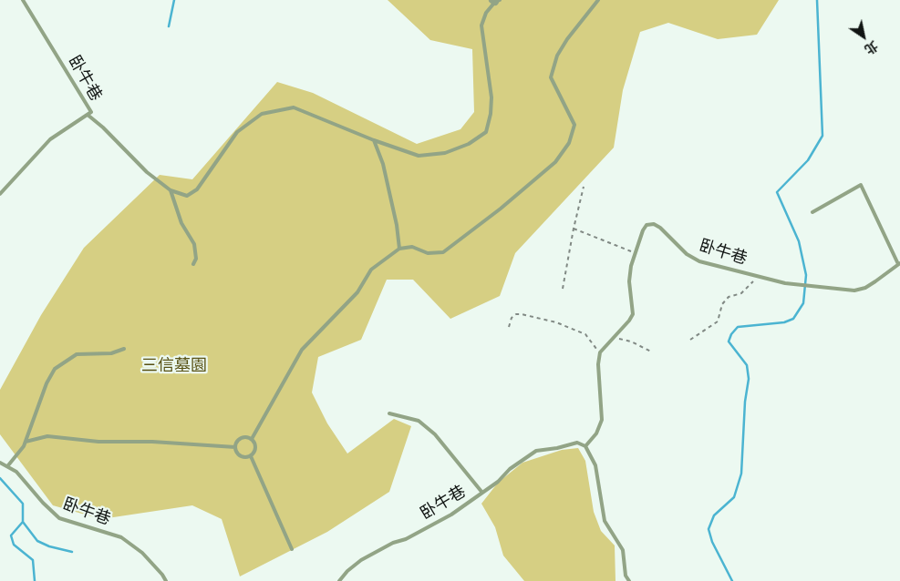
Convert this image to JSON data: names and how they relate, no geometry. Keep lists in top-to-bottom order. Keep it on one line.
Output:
{"streets":{"lane":["卧牛巷"]},"parks":["三信墓園"],"north":"bottom right"}
